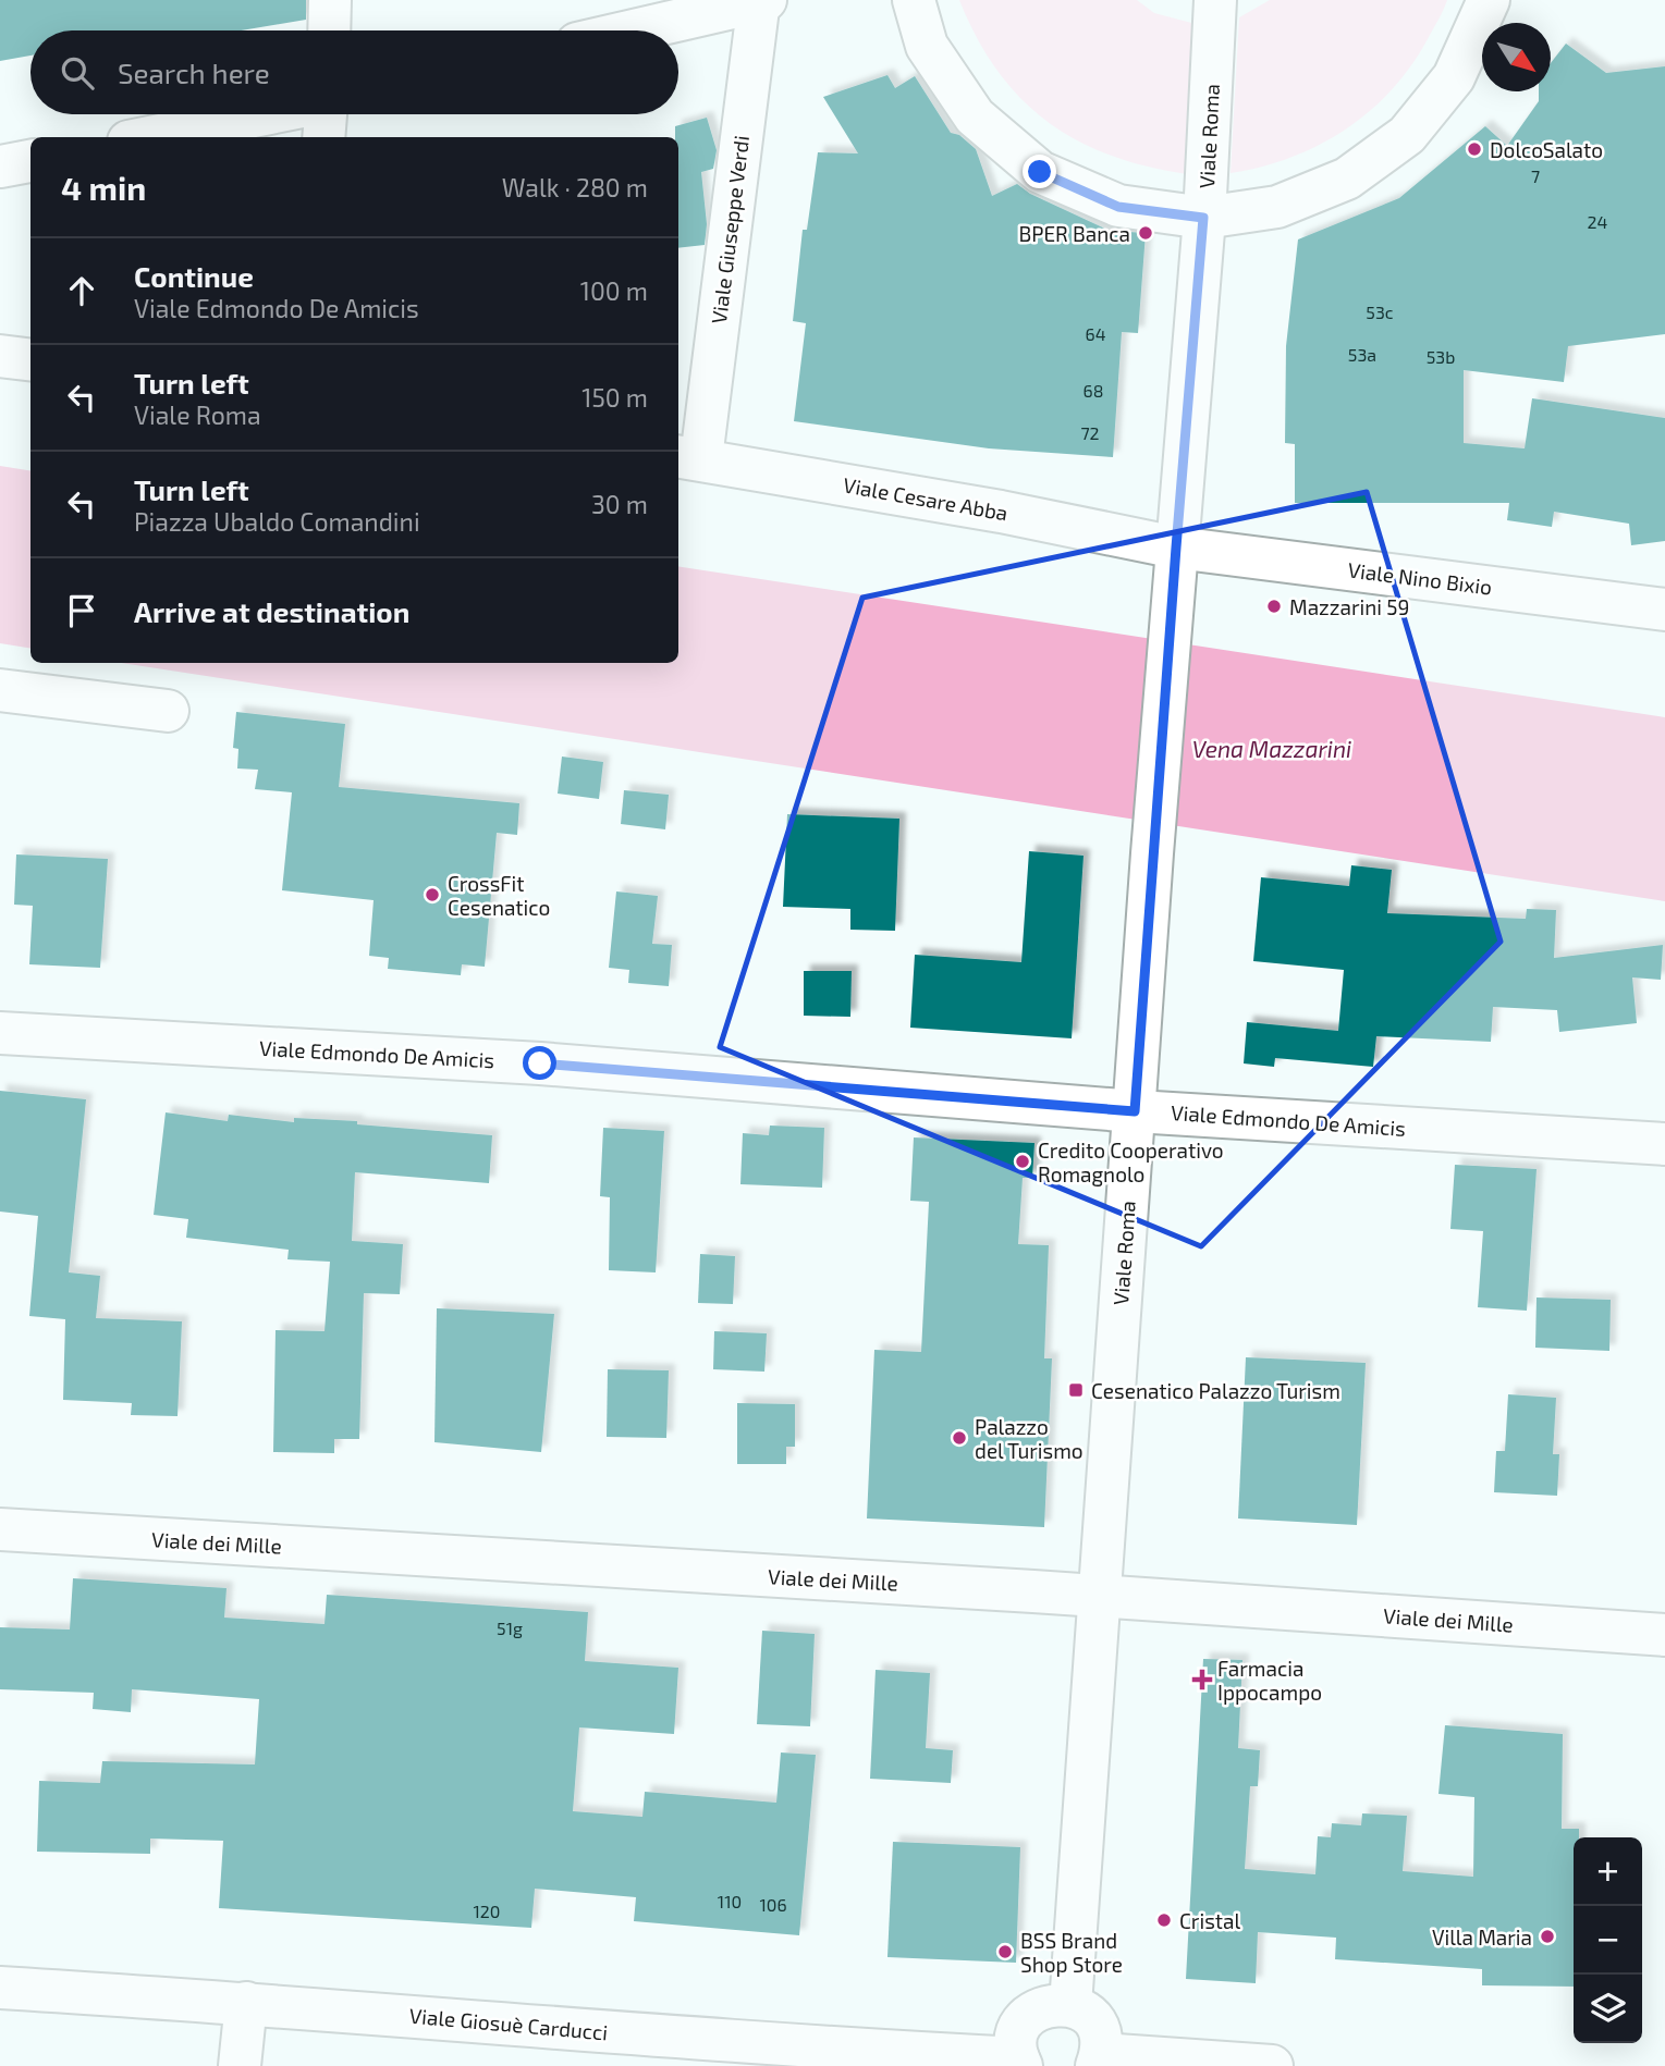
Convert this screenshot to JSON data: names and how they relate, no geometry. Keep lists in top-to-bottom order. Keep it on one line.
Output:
{"streets":{"street":["Viale Roma","Viale Giuseppe Verdi","Viale Cesare Abba","Viale Nino Bixio","Viale Edmondo De Amicis","Viale dei Mille","Viale Giosuè Carducci"]},"crossings":[["Viale Roma","Viale Cesare Abba"],["Viale Roma","Viale Nino Bixio"],["Viale Roma","Viale Edmondo De Amicis"],["Viale Roma","Viale dei Mille"],["Viale Giuseppe Verdi","Viale Cesare Abba"],["Viale Cesare Abba","Viale Nino Bixio"]],"water":["Vena Mazzarini"],"places":{"other":["DolcoSalato","BPER Banca","Mazzarini 59","CrossFit Cesenatico","Credito Cooperativo Romagnolo","Palazzo del Turismo","Cristal","Villa Maria","BSS Brand Shop Store"],"transit":["Cesenatico Palazzo Turism"],"health":["Farmacia Ippocampo"]},"house_numbers":["7","24","53c","64","53a","53b","68","72","51g","110","106","120"],"north":"bottom right","page":{"search":"Search here","heading":["4 min","Walk · 280 m"],"list":[["Continue","Viale Edmondo De Amicis","100 m"],["Turn left","Viale Roma","150 m"],["Turn left","Piazza Ubaldo Comandini","30 m"],"Arrive at destination"],"map_buttons":["+","−"]}}
